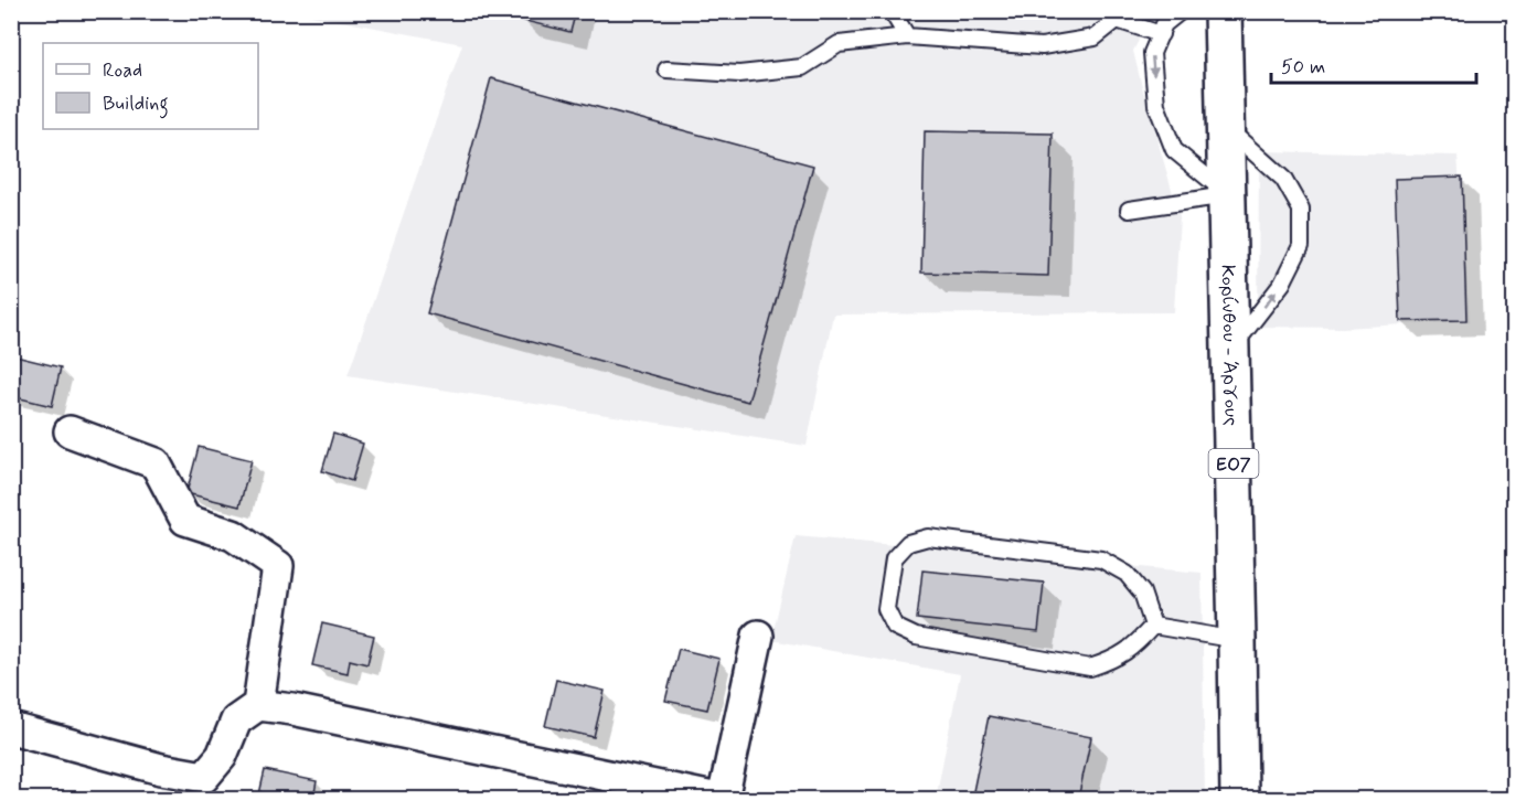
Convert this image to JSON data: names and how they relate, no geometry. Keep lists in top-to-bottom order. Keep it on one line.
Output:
{"streets":{"main road":["Κορίνθου - Άργους","ΕΟ7"]},"legend":["Road","Building"],"scale_bar":"50 m"}
